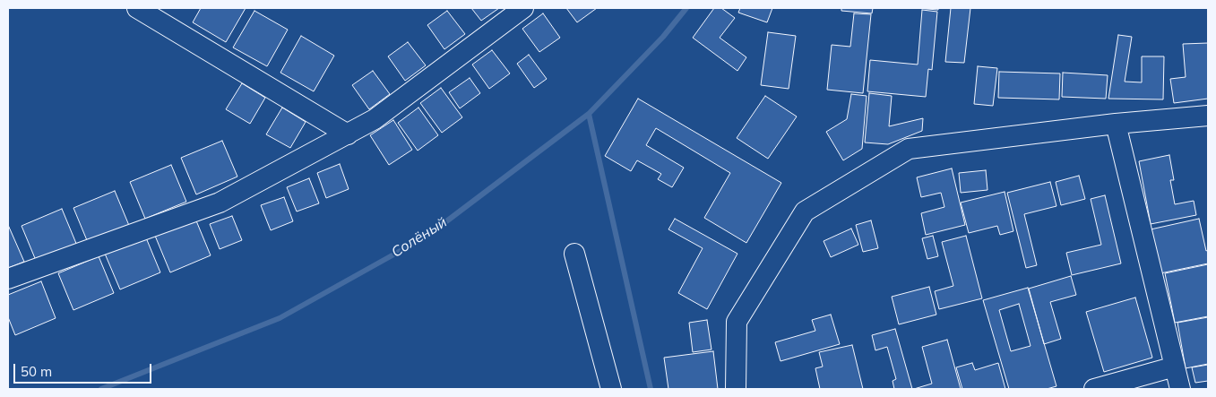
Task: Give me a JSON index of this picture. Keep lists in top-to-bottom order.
{
  "water": ["Солёный"],
  "scale_bar": "50 m"
}
